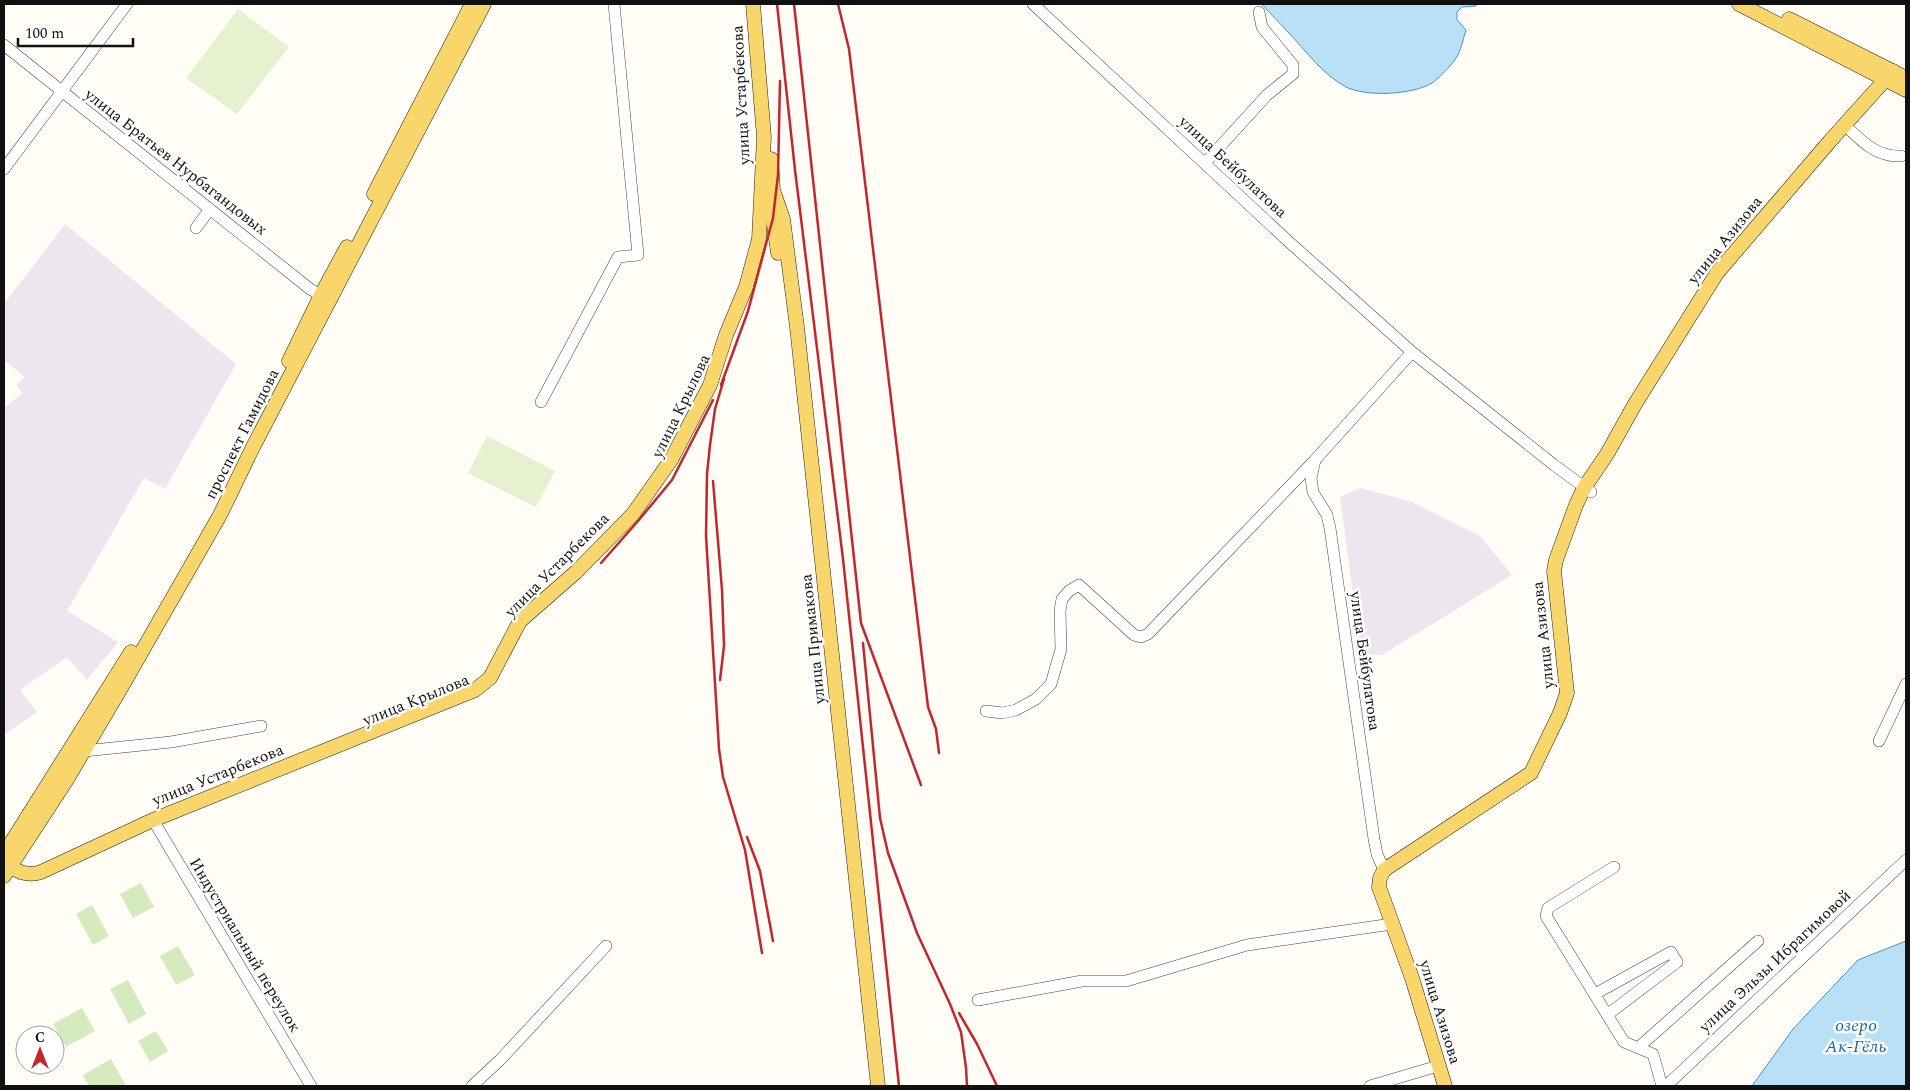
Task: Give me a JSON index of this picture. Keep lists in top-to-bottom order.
{
  "streets": {
    "main road": [
      "улица Устарбекова",
      "улица Азизова",
      "улица Крылова",
      "проспект Гамидова",
      "улица Примакова"
    ],
    "street": [
      "улица Братьев Нурбагандовых",
      "улица Бейбулатова",
      "Индустриальный переулок",
      "улица Эльзы Ибрагимовой"
    ]
  },
  "crossings": [
    ["улица Устарбекова", "улица Крылова"],
    ["улица Устарбекова", "улица Примакова"],
    ["улица Устарбекова", "Индустриальный переулок"],
    ["улица Братьев Нурбагандовых", "проспект Гамидова"],
    ["улица Бейбулатова", "улица Азизова"],
    ["улица Крылова", "проспект Гамидова"],
    ["улица Крылова", "улица Примакова"],
    ["улица Крылова", "Индустриальный переулок"]
  ],
  "water": ["озеро Ак-Гёль"],
  "scale_bar": "100 m",
  "north": "top"
}
